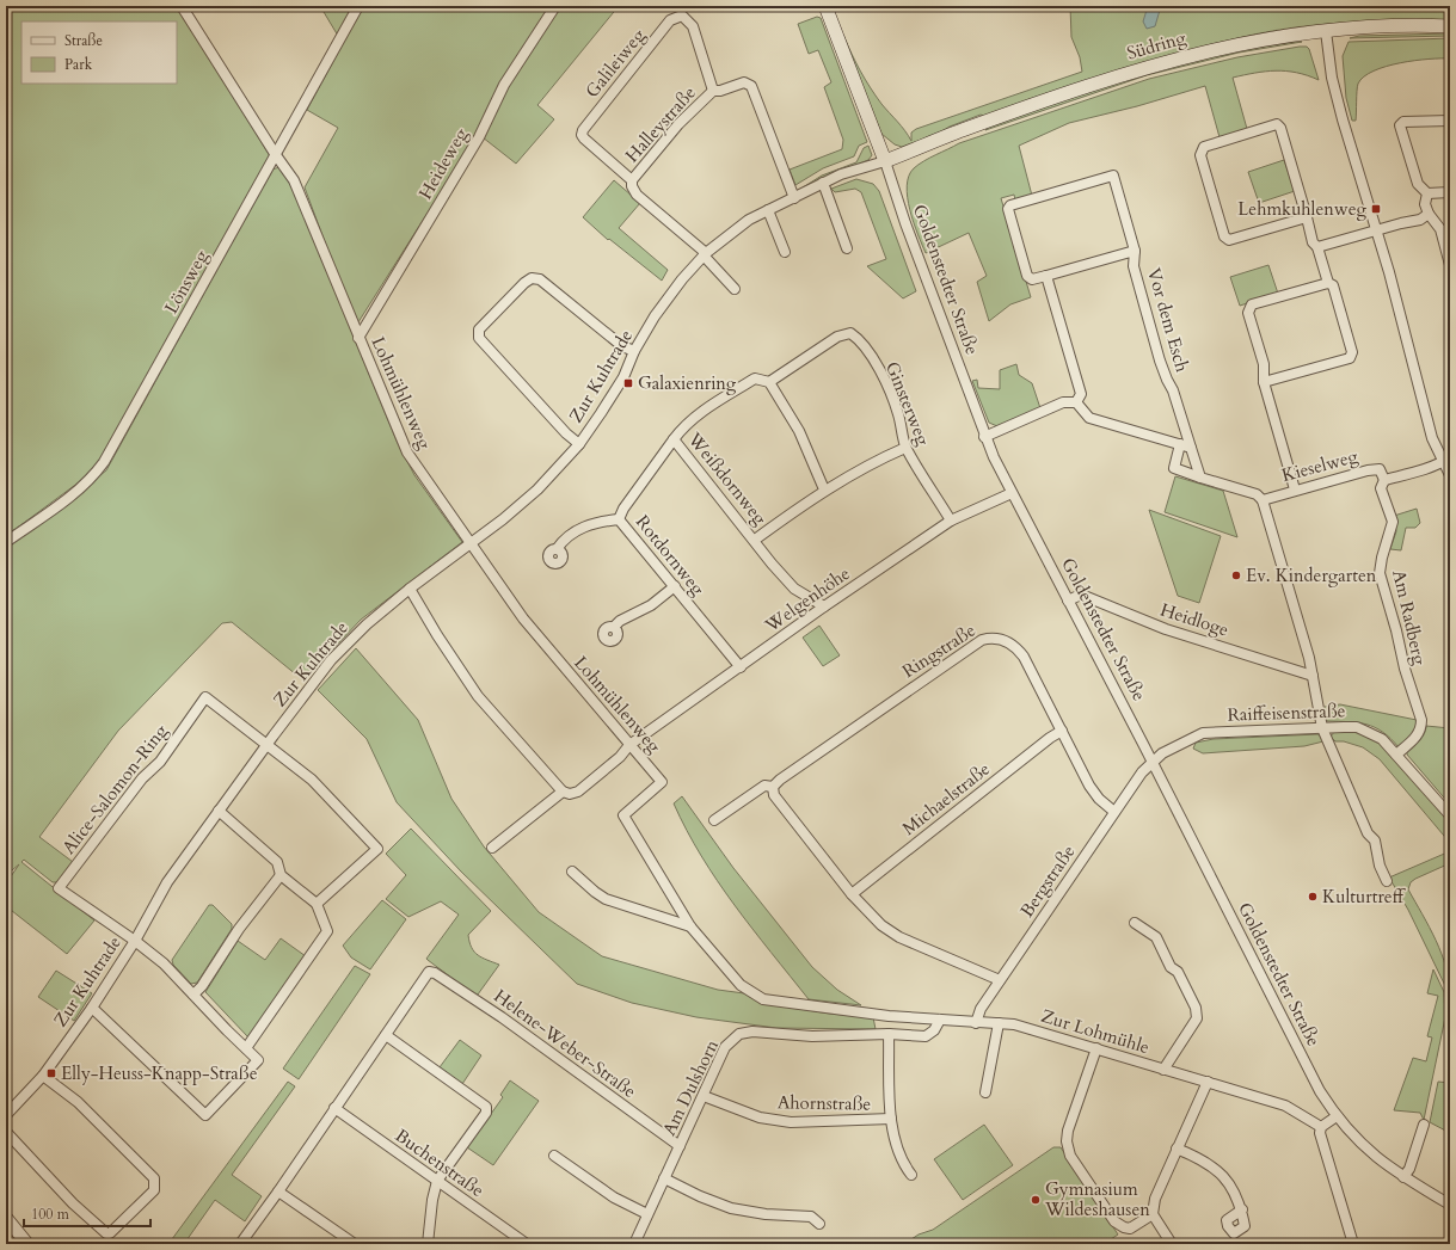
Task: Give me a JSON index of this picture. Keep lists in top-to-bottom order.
{
  "streets": {
    "main road": ["Südring", "Goldenstedter Straße"],
    "street": [
      "Galileiweg",
      "Halleystraße",
      "Heideweg",
      "Lönsweg",
      "Vor dem Esch",
      "Zur Kuhtrade",
      "Lohmühlenweg",
      "Ginsterweg",
      "Kieselweg",
      "Weißdornweg",
      "Rotdornweg",
      "Welgenhöhe",
      "Am Radberg",
      "Heidloge",
      "Ringstraße",
      "Raiffeisenstraße",
      "Alice-Salomon-Ring",
      "Michaelstraße",
      "Bergstraße",
      "Zur Lohmühle",
      "Helene-Weber-Straße",
      "Am Dulshorn",
      "Ahornstraße",
      "Buchenstraße"
    ]
  },
  "crossings": [
    ["Südring", "Goldenstedter Straße"],
    ["Südring", "Zur Kuhtrade"],
    ["Galileiweg", "Halleystraße"],
    ["Heideweg", "Lohmühlenweg"],
    ["Goldenstedter Straße", "Zur Kuhtrade"],
    ["Goldenstedter Straße", "Welgenhöhe"],
    ["Goldenstedter Straße", "Heidloge"],
    ["Goldenstedter Straße", "Raiffeisenstraße"],
    ["Goldenstedter Straße", "Bergstraße"],
    ["Lönsweg", "Lohmühlenweg"],
    ["Zur Kuhtrade", "Lohmühlenweg"],
    ["Zur Kuhtrade", "Alice-Salomon-Ring"],
    ["Lohmühlenweg", "Welgenhöhe"],
    ["Lohmühlenweg", "Zur Lohmühle"],
    ["Ginsterweg", "Welgenhöhe"],
    ["Kieselweg", "Am Radberg"],
    ["Weißdornweg", "Rotdornweg"],
    ["Weißdornweg", "Welgenhöhe"],
    ["Rotdornweg", "Welgenhöhe"],
    ["Am Radberg", "Raiffeisenstraße"],
    ["Ringstraße", "Michaelstraße"],
    ["Ringstraße", "Bergstraße"],
    ["Raiffeisenstraße", "Bergstraße"],
    ["Bergstraße", "Zur Lohmühle"],
    ["Zur Lohmühle", "Am Dulshorn"],
    ["Helene-Weber-Straße", "Am Dulshorn"],
    ["Am Dulshorn", "Ahornstraße"]
  ],
  "places": {
    "transit": ["Lehmkuhlenweg", "Galaxienring", "Elly-Heuss-Knapp-Straße"],
    "other": ["Ev. Kindergarten", "Kulturtreff", "Gymnasium Wildeshausen"]
  },
  "legend": ["Straße", "Park"],
  "scale_bar": "100 m"
}
